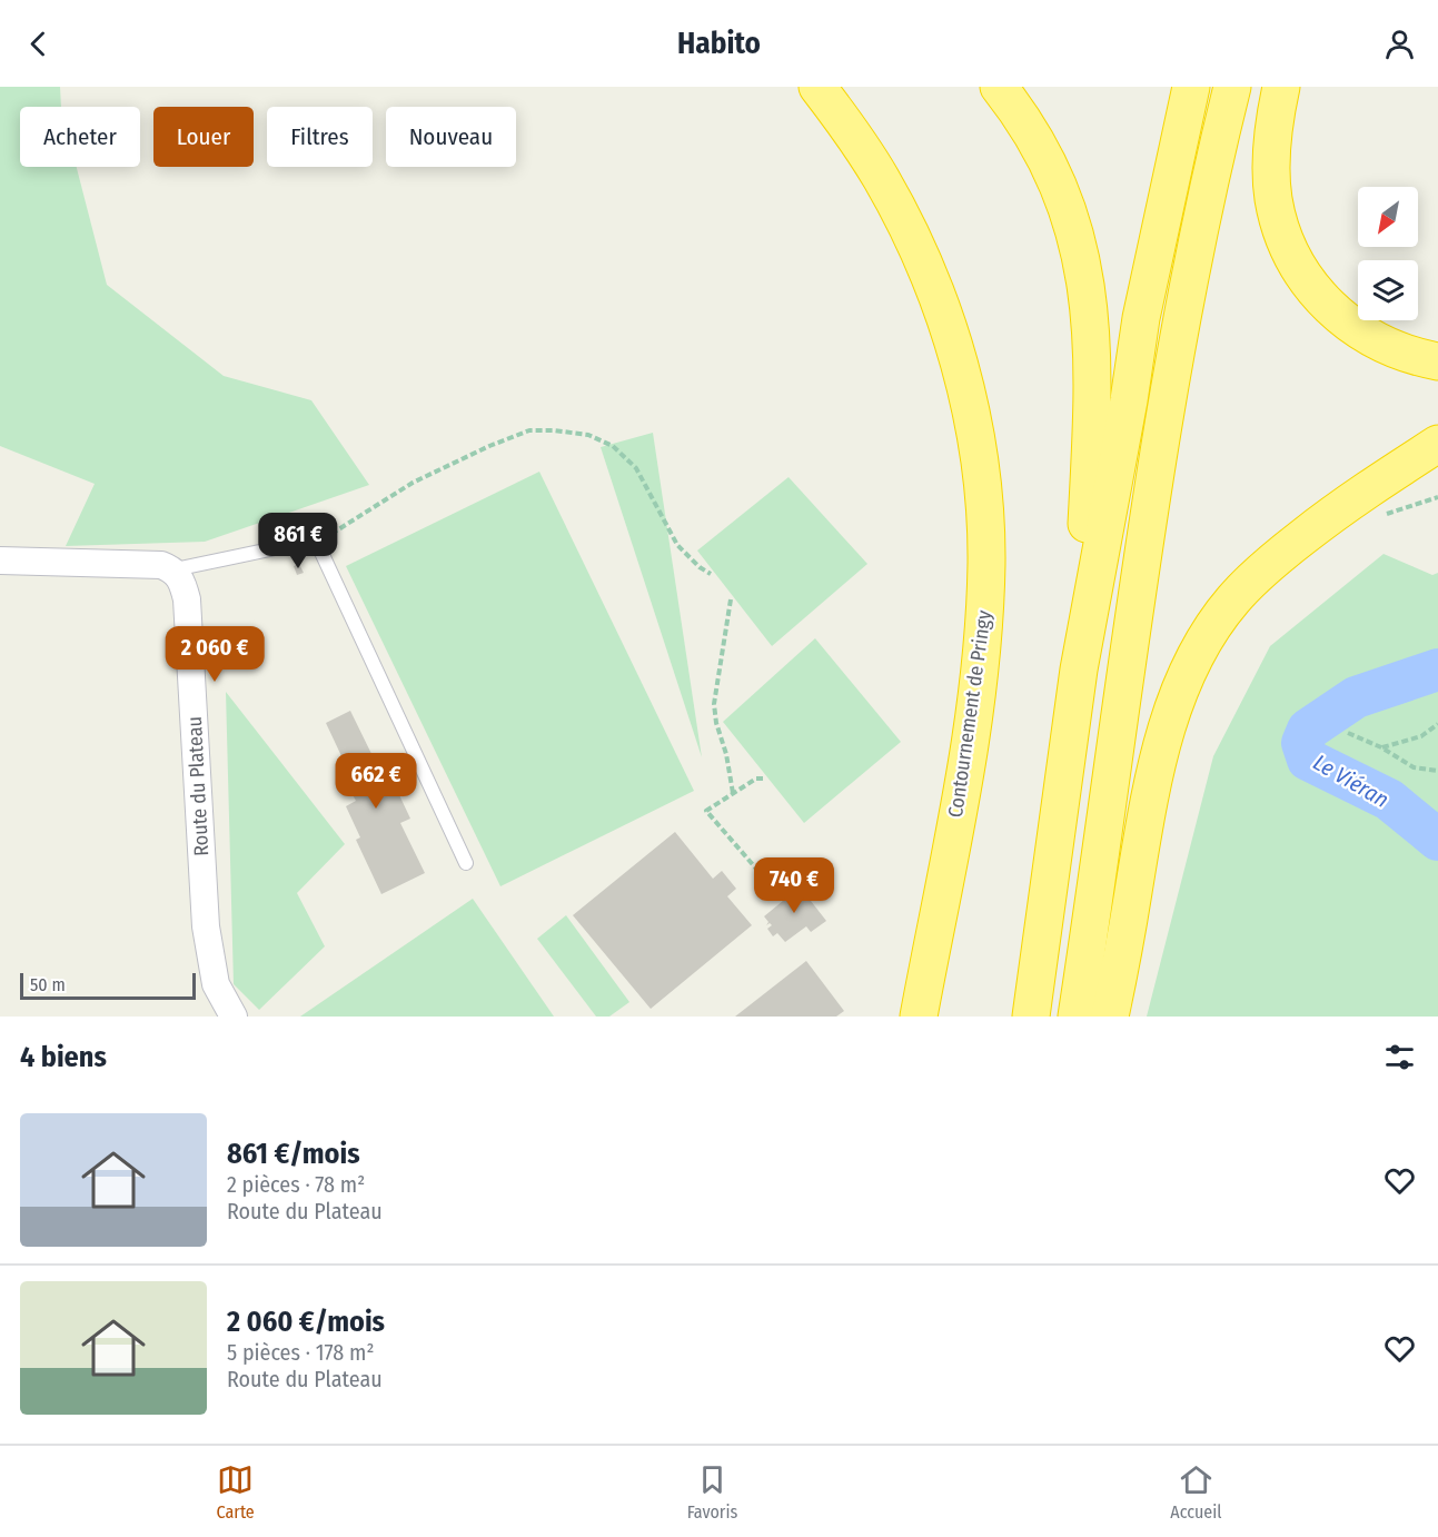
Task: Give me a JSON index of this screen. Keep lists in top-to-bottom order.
{
  "streets": {
    "highway": ["Contournement de Pringy"],
    "street": ["Route du Plateau"]
  },
  "water": ["Le Viéran"],
  "scale_bar": "50 m",
  "north": "bottom left",
  "page": {
    "header": "Habito",
    "chip": [
      "Acheter",
      "Louer",
      "Filtres",
      "Nouveau"
    ],
    "price": [
      "861 €",
      "2 060 €",
      "662 €",
      "740 €"
    ],
    "scale": "50 m",
    "heading": "4 biens",
    "list": [
      {
        "name": "861 €/mois",
        "note": "2 pièces · 78 m² · Route du Plateau"
      },
      {
        "name": "2 060 €/mois",
        "note": "5 pièces · 178 m² · Route du Plateau"
      }
    ],
    "tabs": ["Carte", "Favoris", "Accueil"]
  }
}
